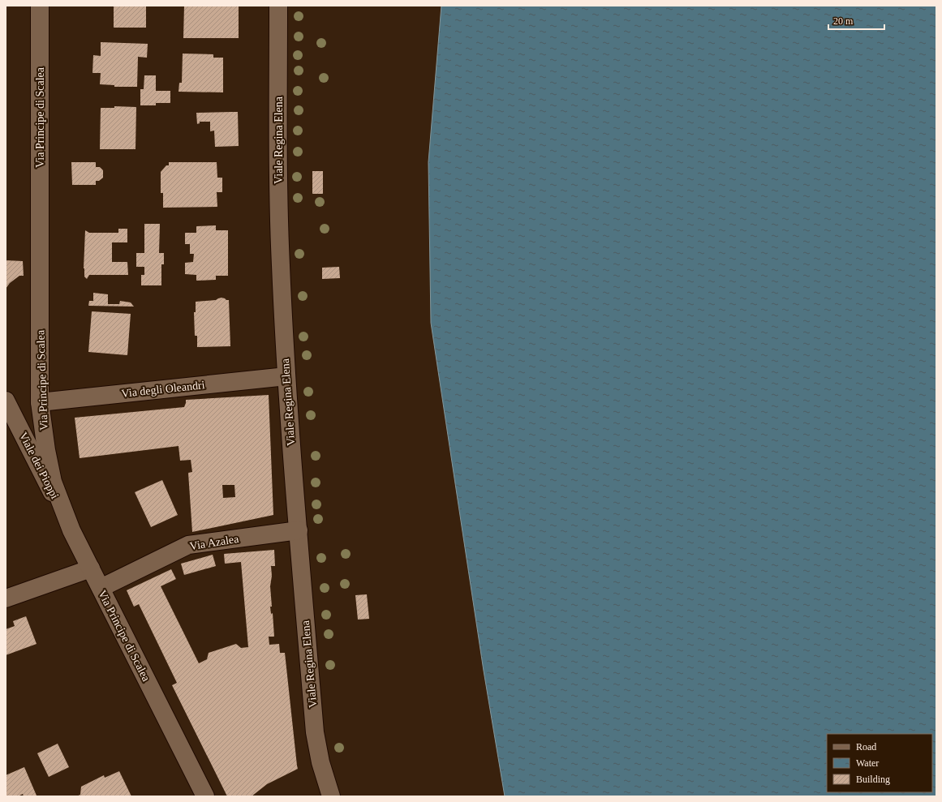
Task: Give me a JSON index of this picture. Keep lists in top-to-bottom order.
{
  "streets": {
    "street": [
      "Via Principe di Scalea",
      "Viale Regina Elena",
      "Via degli Oleandri",
      "Viale dei Pioppi",
      "Via Azalea"
    ]
  },
  "crossings": [
    ["Via Principe di Scalea", "Via degli Oleandri"],
    ["Via Principe di Scalea", "Viale dei Pioppi"],
    ["Via Principe di Scalea", "Via Azalea"],
    ["Viale Regina Elena", "Via degli Oleandri"],
    ["Viale Regina Elena", "Via Azalea"]
  ],
  "legend": ["Road", "Water", "Building"],
  "scale_bar": "20 m"
}
